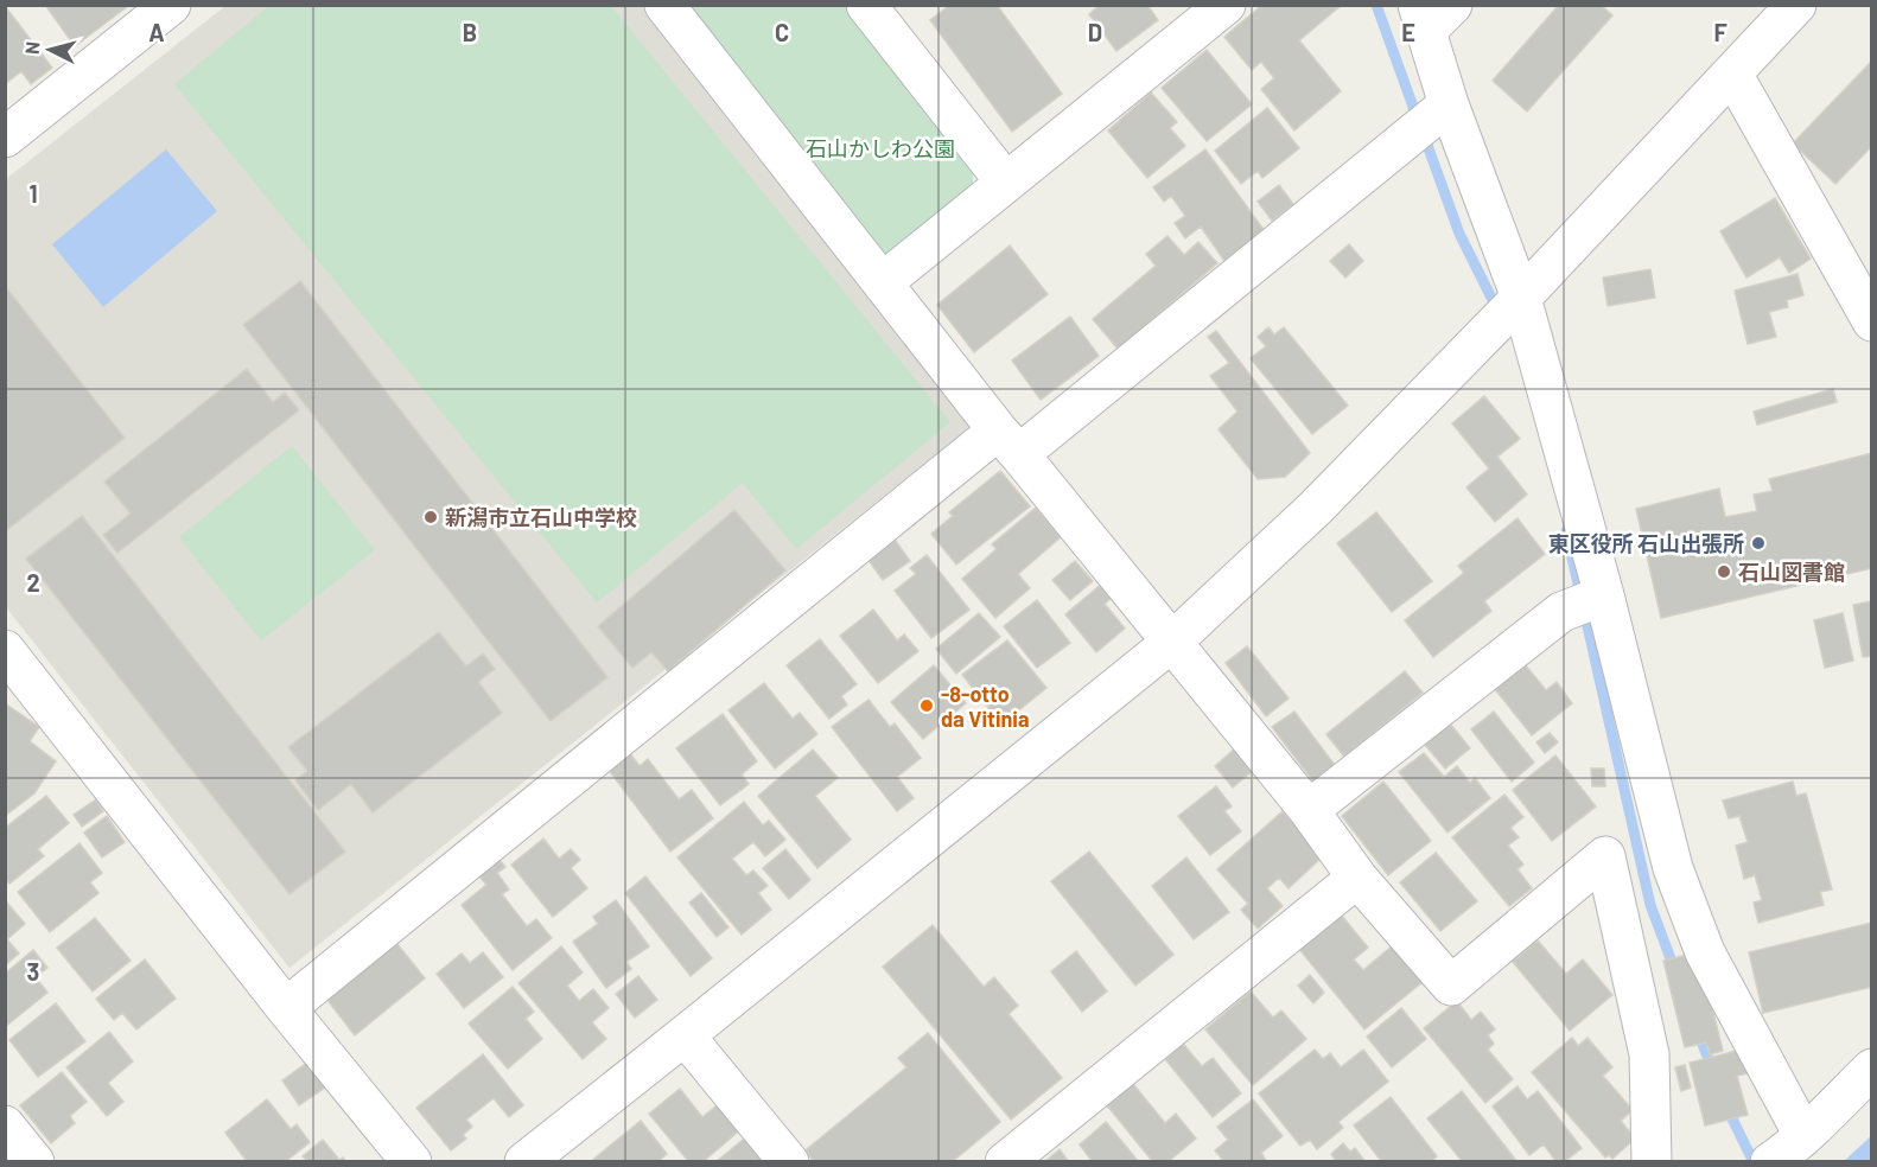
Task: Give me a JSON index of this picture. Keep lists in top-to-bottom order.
{
  "parks": ["石山かしわ公園"],
  "places": [
    "新潟市立石山中学校",
    "東区役所 石山出張所",
    "石山図書館",
    "-8-otto da Vitinia"
  ],
  "north": "left",
  "grid": {
    "columns": [
      "A",
      "B",
      "C",
      "D",
      "E",
      "F"
    ],
    "rows": ["1", "2", "3"]
  }
}
